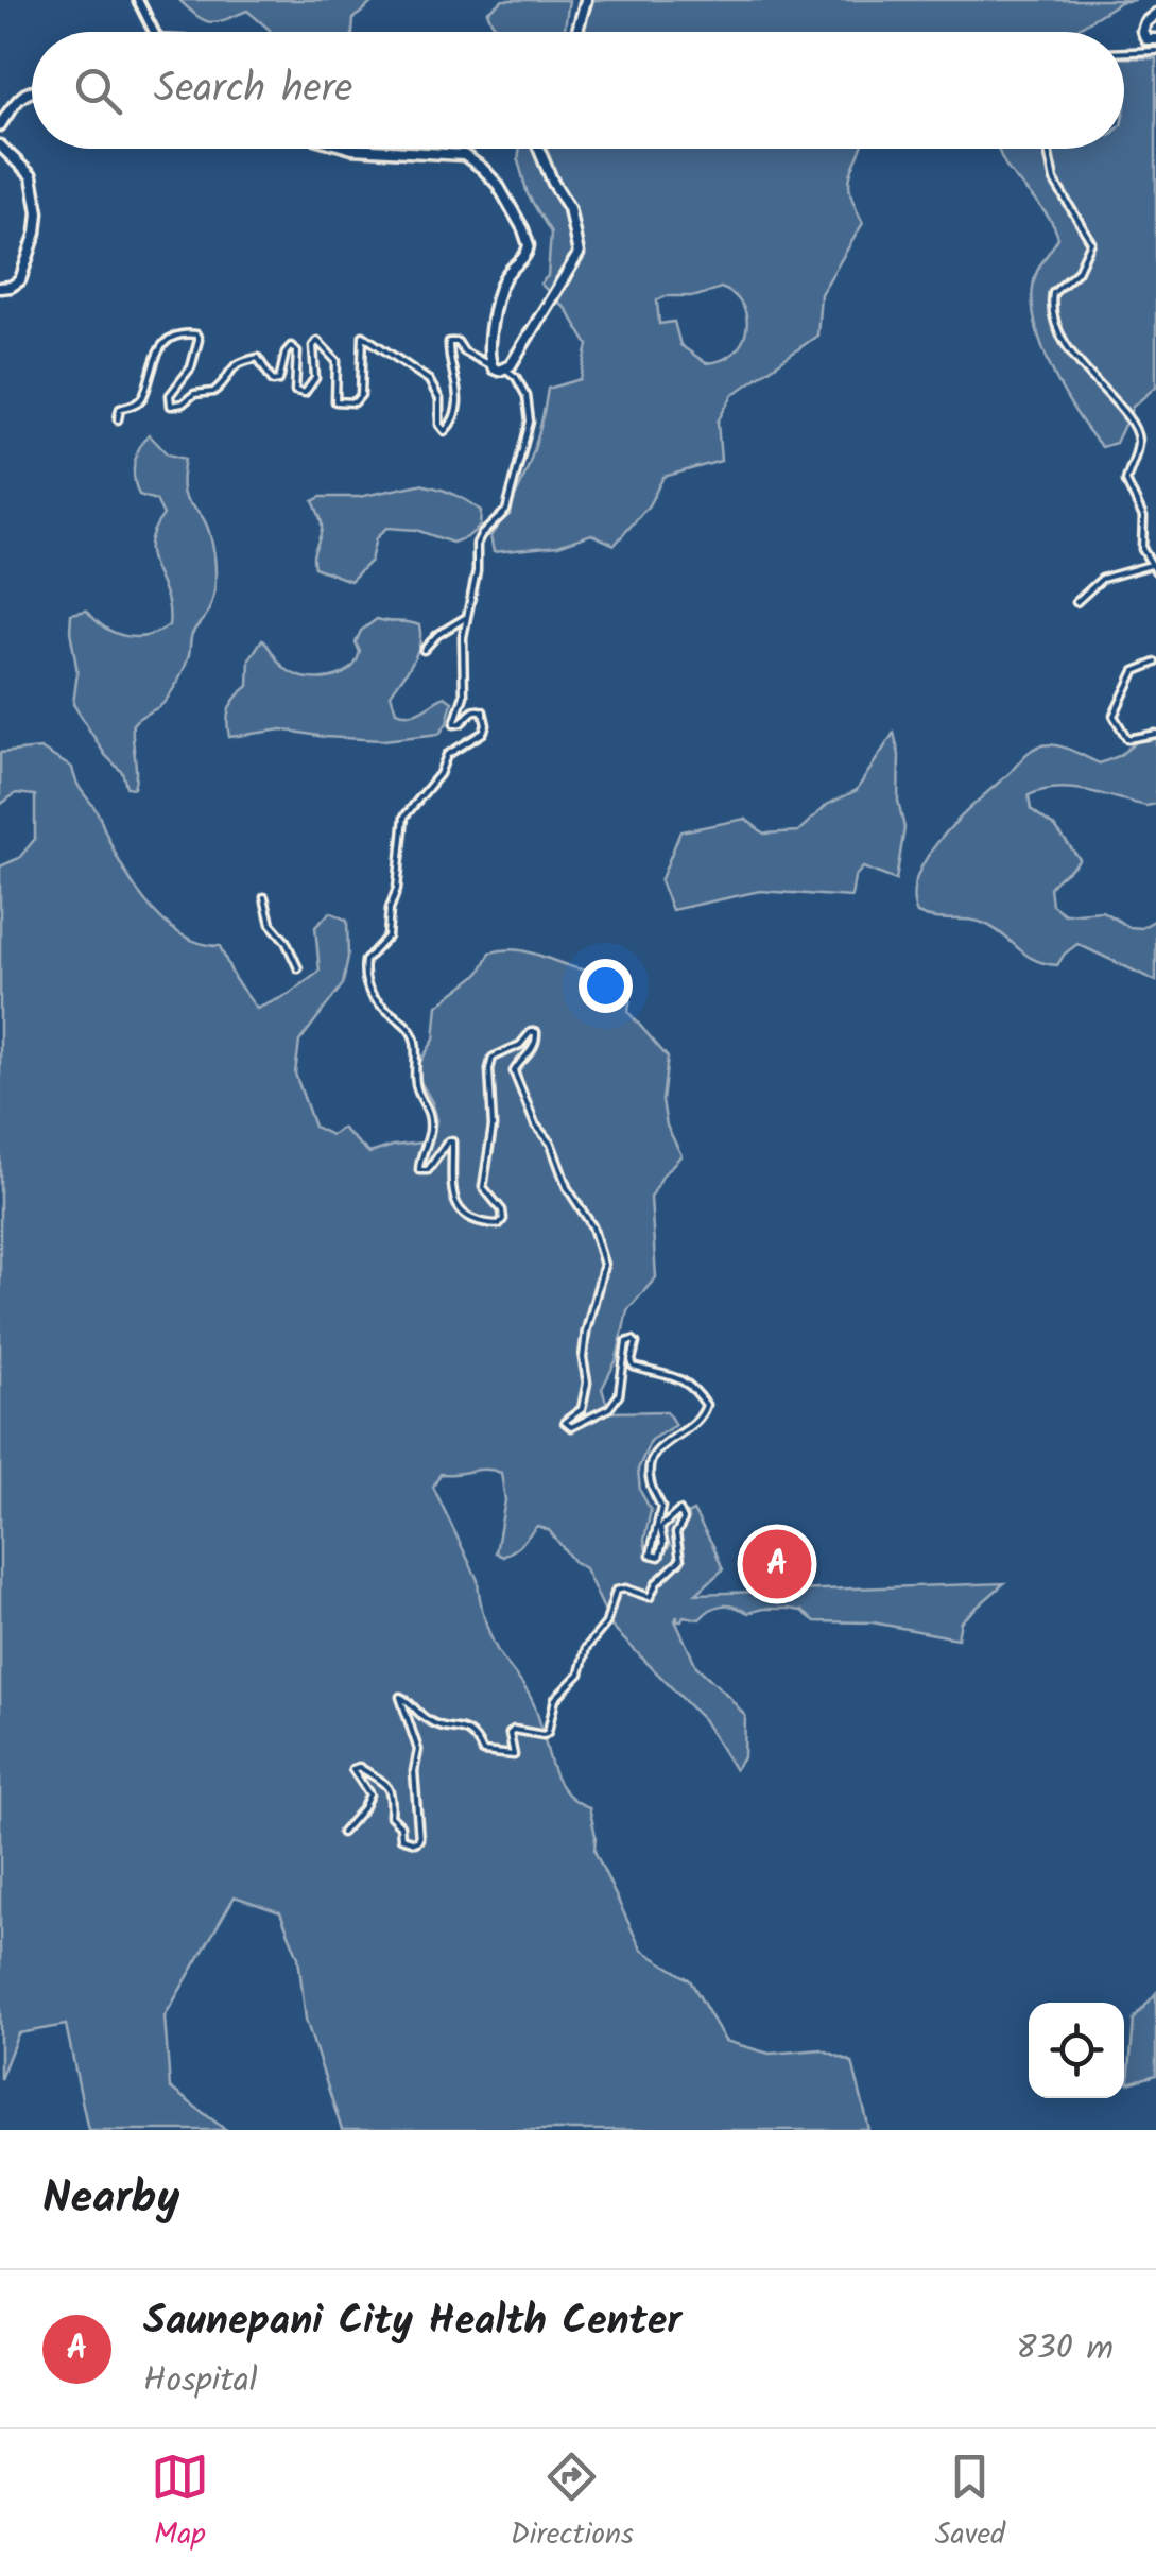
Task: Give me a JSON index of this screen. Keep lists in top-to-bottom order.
{
  "page": {
    "search": "Search here",
    "pins": "A",
    "heading": "Nearby",
    "list": [
      {
        "mark": "A",
        "name": "Saunepani City Health Center",
        "note": "Hospital",
        "value": "830 m"
      }
    ],
    "nav": ["Map", "Directions", "Saved"]
  }
}
